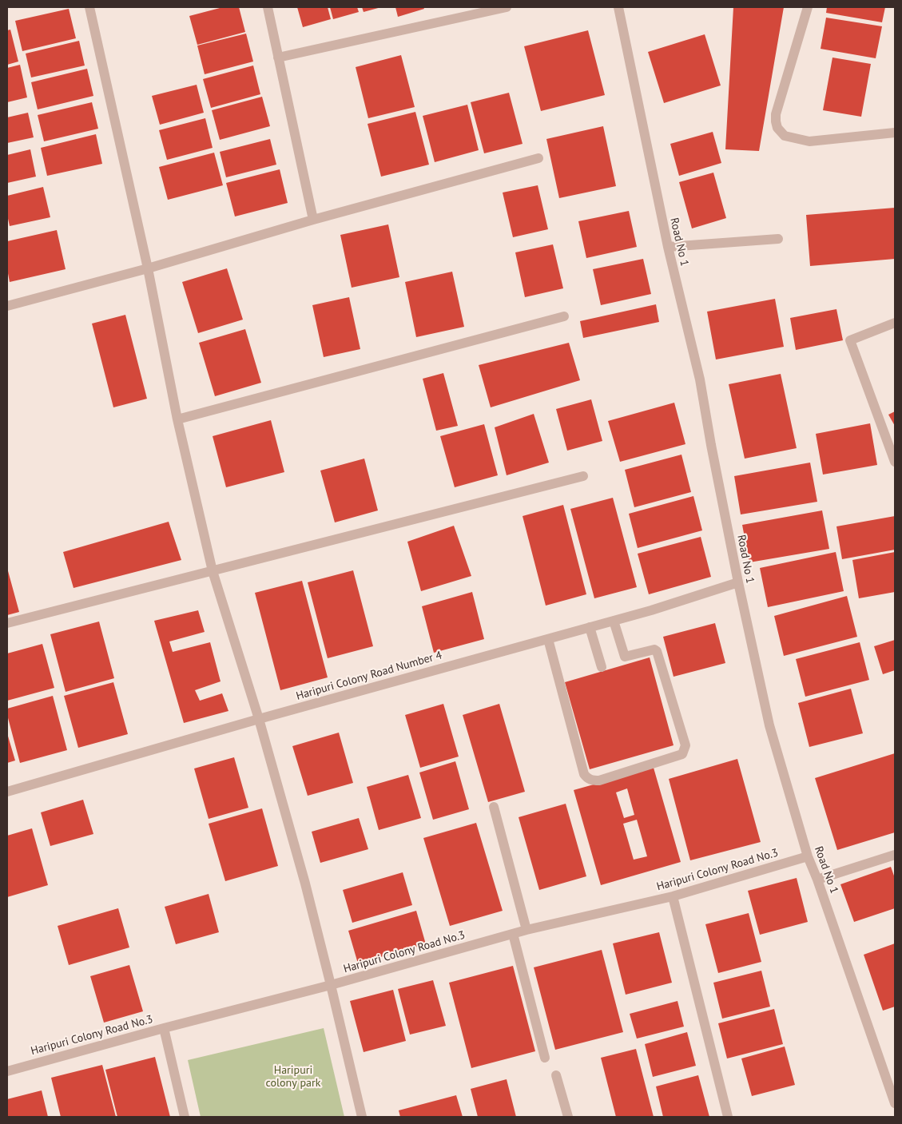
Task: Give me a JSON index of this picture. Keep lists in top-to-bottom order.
{
  "streets": {
    "street": ["Road No 1", "Haripuri Colony Road Number 4", "Haripuri Colony Road No.3"]
  },
  "crossings": [
    ["Road No 1", "Haripuri Colony Road Number 4"],
    ["Road No 1", "Haripuri Colony Road No.3"]
  ],
  "parks": ["Haripuri colony park"]
}
